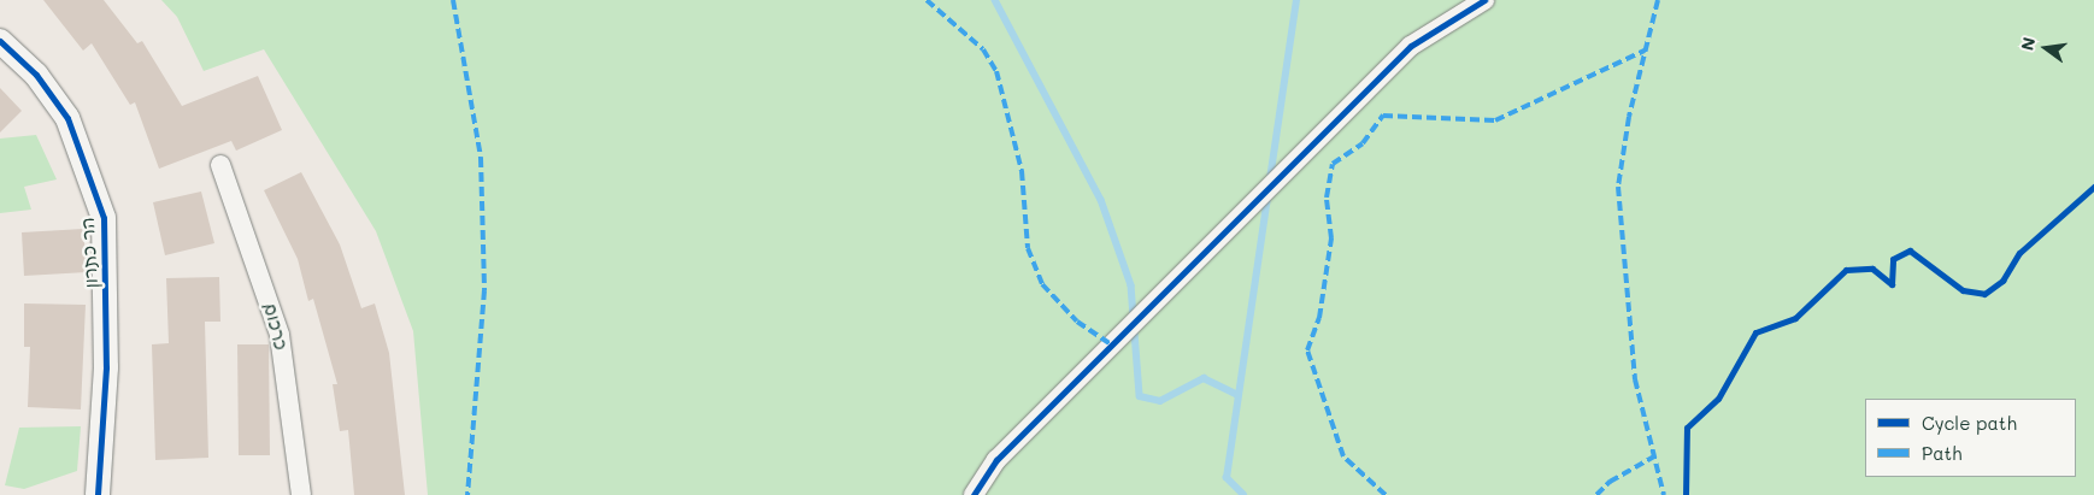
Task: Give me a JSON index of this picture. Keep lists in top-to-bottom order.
{
  "streets": {
    "street": ["הר כתרון", "כרכום"]
  },
  "legend": ["Cycle path", "Path"],
  "north": "left"
}
